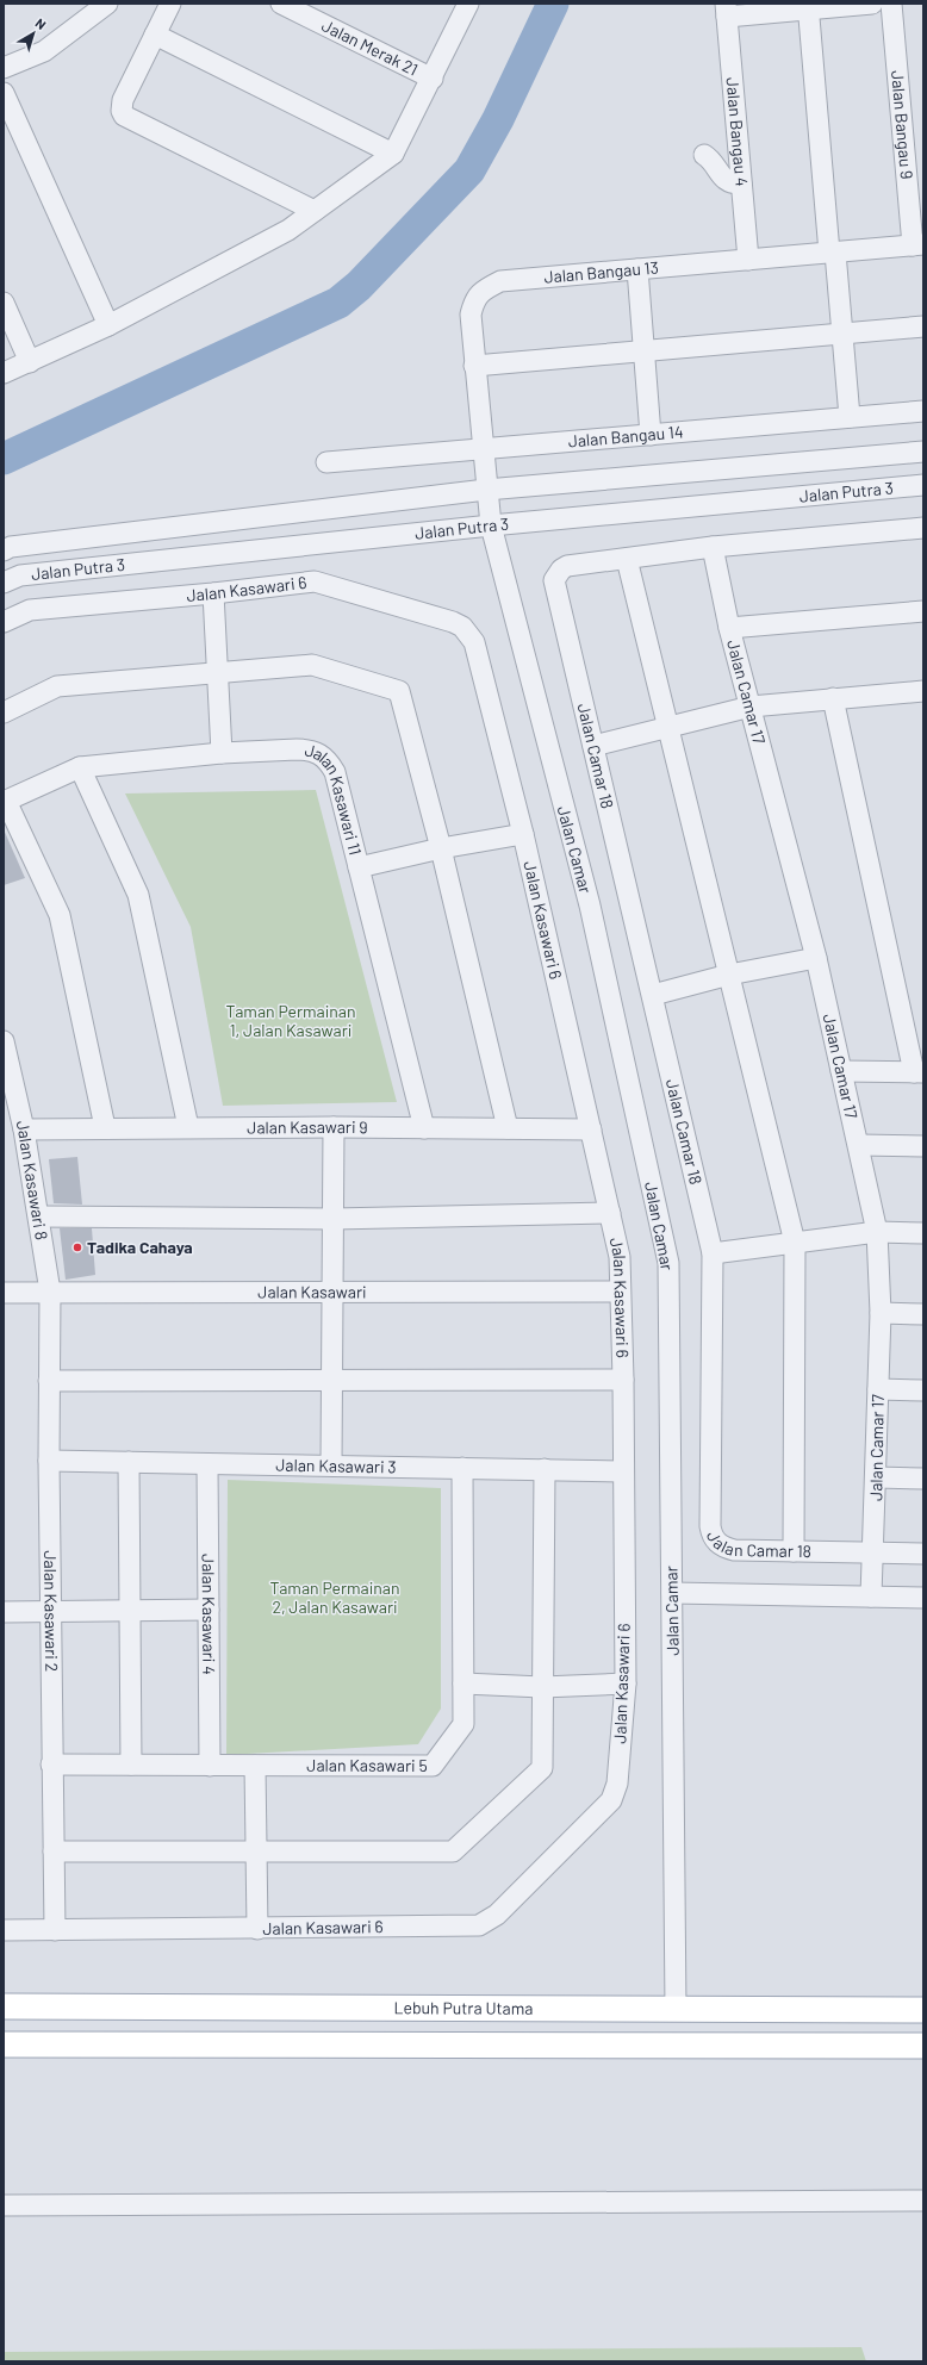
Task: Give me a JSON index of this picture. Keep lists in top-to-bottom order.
{
  "streets": {
    "main road": ["Lebuh Putra Utama"],
    "street": [
      "Jalan Merak 21",
      "Jalan Bangau 9",
      "Jalan Bangau 4",
      "Jalan Bangau 13",
      "Jalan Bangau 14",
      "Jalan Putra 3",
      "Jalan Kasawari 6",
      "Jalan Camar 17",
      "Jalan Camar 18",
      "Jalan Kasawari 11",
      "Jalan Camar",
      "Jalan Kasawari 9",
      "Jalan Kasawari 8",
      "Jalan Kasawari",
      "Jalan Kasawari 3",
      "Jalan Kasawari 2",
      "Jalan Kasawari 4",
      "Jalan Kasawari 5"
    ]
  },
  "crossings": [
    ["Jalan Bangau 9", "Jalan Bangau 13"],
    ["Jalan Bangau 4", "Jalan Bangau 13"],
    ["Jalan Bangau 13", "Jalan Bangau 14"],
    ["Jalan Bangau 13", "Jalan Putra 3"],
    ["Jalan Bangau 13", "Jalan Camar"],
    ["Jalan Putra 3", "Jalan Camar"],
    ["Jalan Kasawari 6", "Jalan Kasawari 9"],
    ["Jalan Kasawari 6", "Jalan Kasawari"],
    ["Jalan Kasawari 6", "Jalan Kasawari 3"],
    ["Jalan Kasawari 6", "Jalan Kasawari 2"],
    ["Jalan Camar 17", "Jalan Camar 18"],
    ["Jalan Kasawari 11", "Jalan Kasawari 9"],
    ["Jalan Camar", "Lebuh Putra Utama"],
    ["Jalan Kasawari 9", "Jalan Kasawari 8"],
    ["Jalan Kasawari 8", "Jalan Kasawari"],
    ["Jalan Kasawari 8", "Jalan Kasawari 2"],
    ["Jalan Kasawari", "Jalan Kasawari 2"],
    ["Jalan Kasawari 3", "Jalan Kasawari 2"],
    ["Jalan Kasawari 3", "Jalan Kasawari 4"],
    ["Jalan Kasawari 3", "Jalan Kasawari 5"],
    ["Jalan Kasawari 2", "Jalan Kasawari 5"],
    ["Jalan Kasawari 4", "Jalan Kasawari 5"]
  ],
  "parks": ["Taman Permainan 1, Jalan Kasawari", "Taman Permainan 2, Jalan Kasawari"],
  "places": ["Tadika Cahaya"],
  "north": "top right"
}
